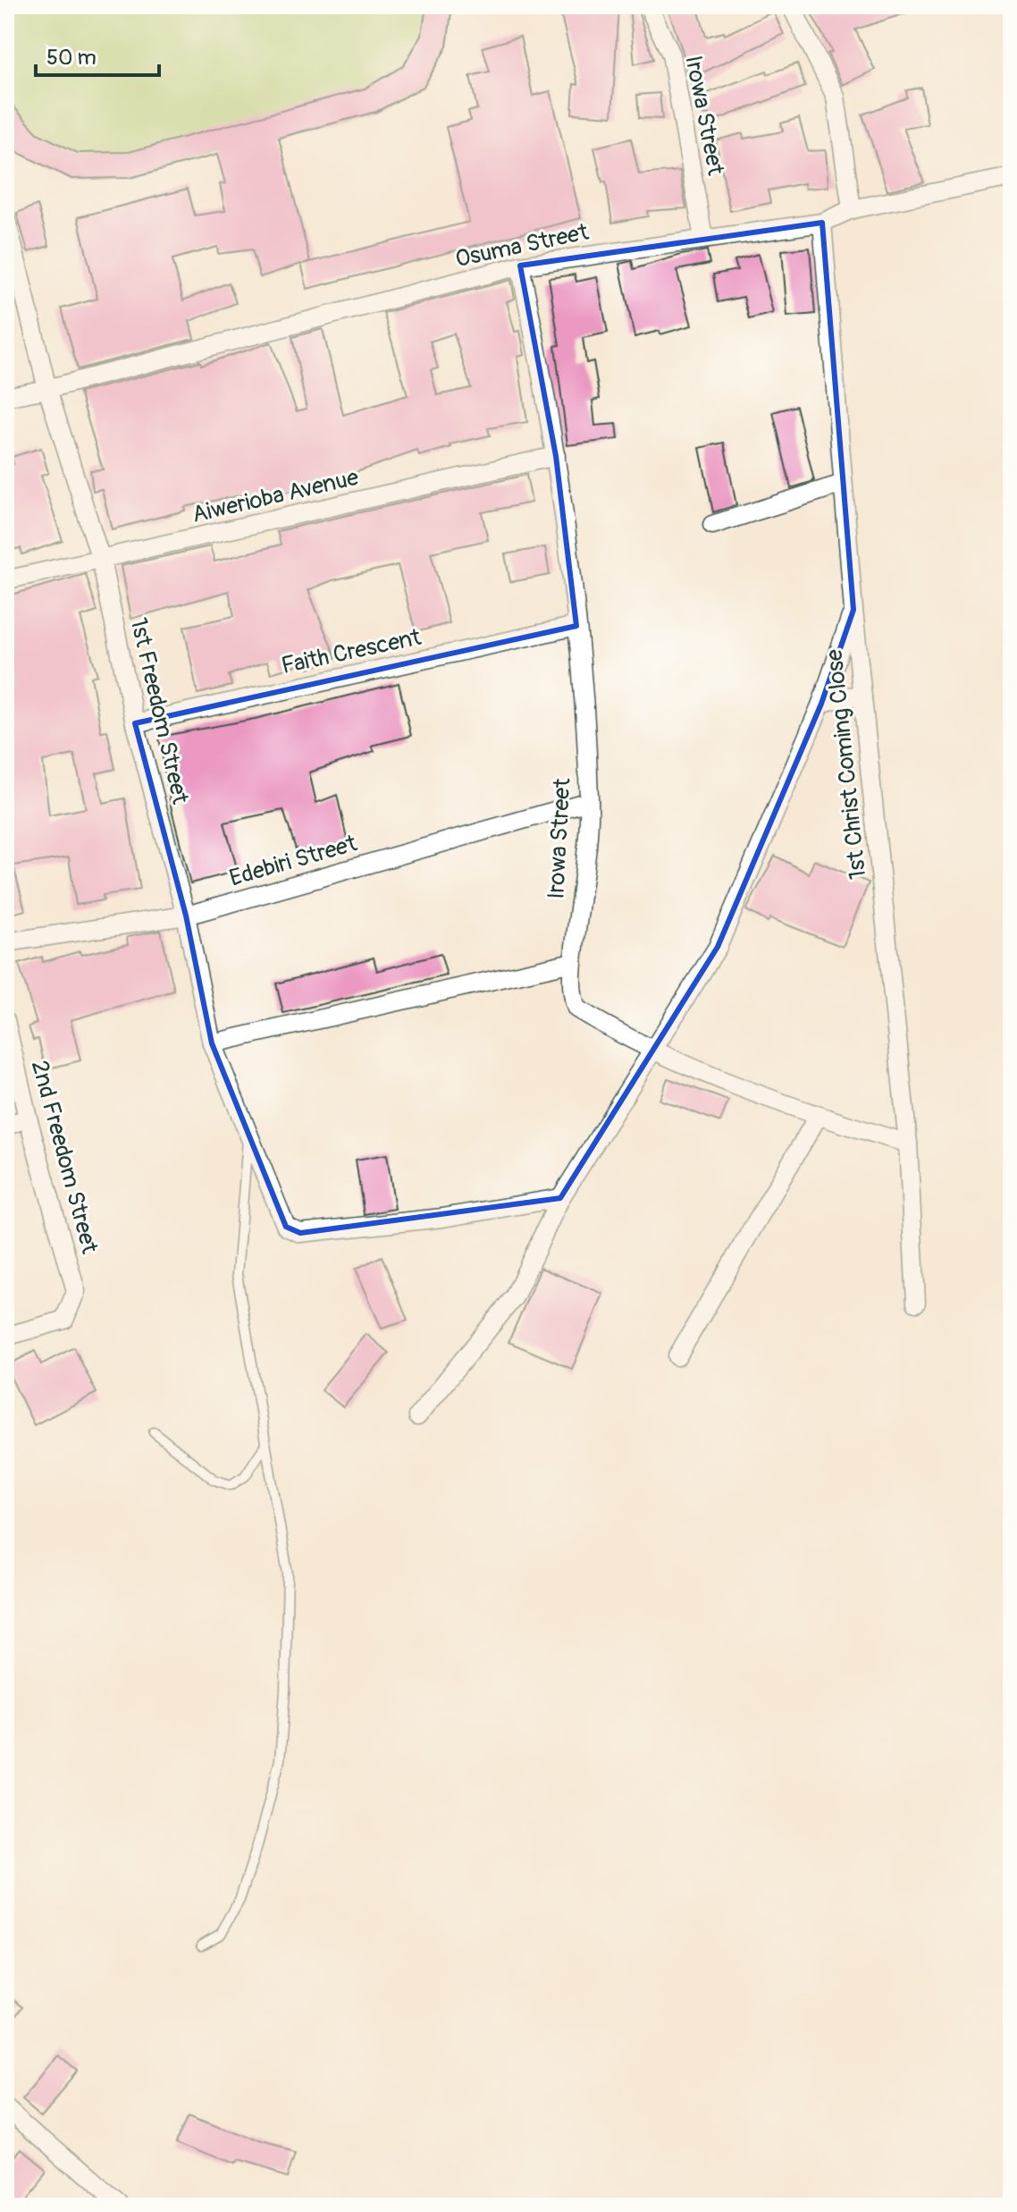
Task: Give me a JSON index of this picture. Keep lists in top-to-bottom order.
{
  "streets": {
    "street": [
      "Irowa Street",
      "Osuma Street",
      "Aiwerioba Avenue",
      "Faith Crescent",
      "1st Freedom Street",
      "1st Christ Coming Close",
      "Edebiri Street",
      "2nd Freedom Street"
    ]
  },
  "crossings": [
    ["Irowa Street", "Osuma Street"],
    ["Irowa Street", "Aiwerioba Avenue"],
    ["Irowa Street", "Faith Crescent"],
    ["Irowa Street", "Edebiri Street"],
    ["Osuma Street", "1st Freedom Street"],
    ["Osuma Street", "1st Christ Coming Close"],
    ["Aiwerioba Avenue", "1st Freedom Street"],
    ["Faith Crescent", "1st Freedom Street"],
    ["1st Freedom Street", "Edebiri Street"]
  ],
  "scale_bar": "50 m"
}
